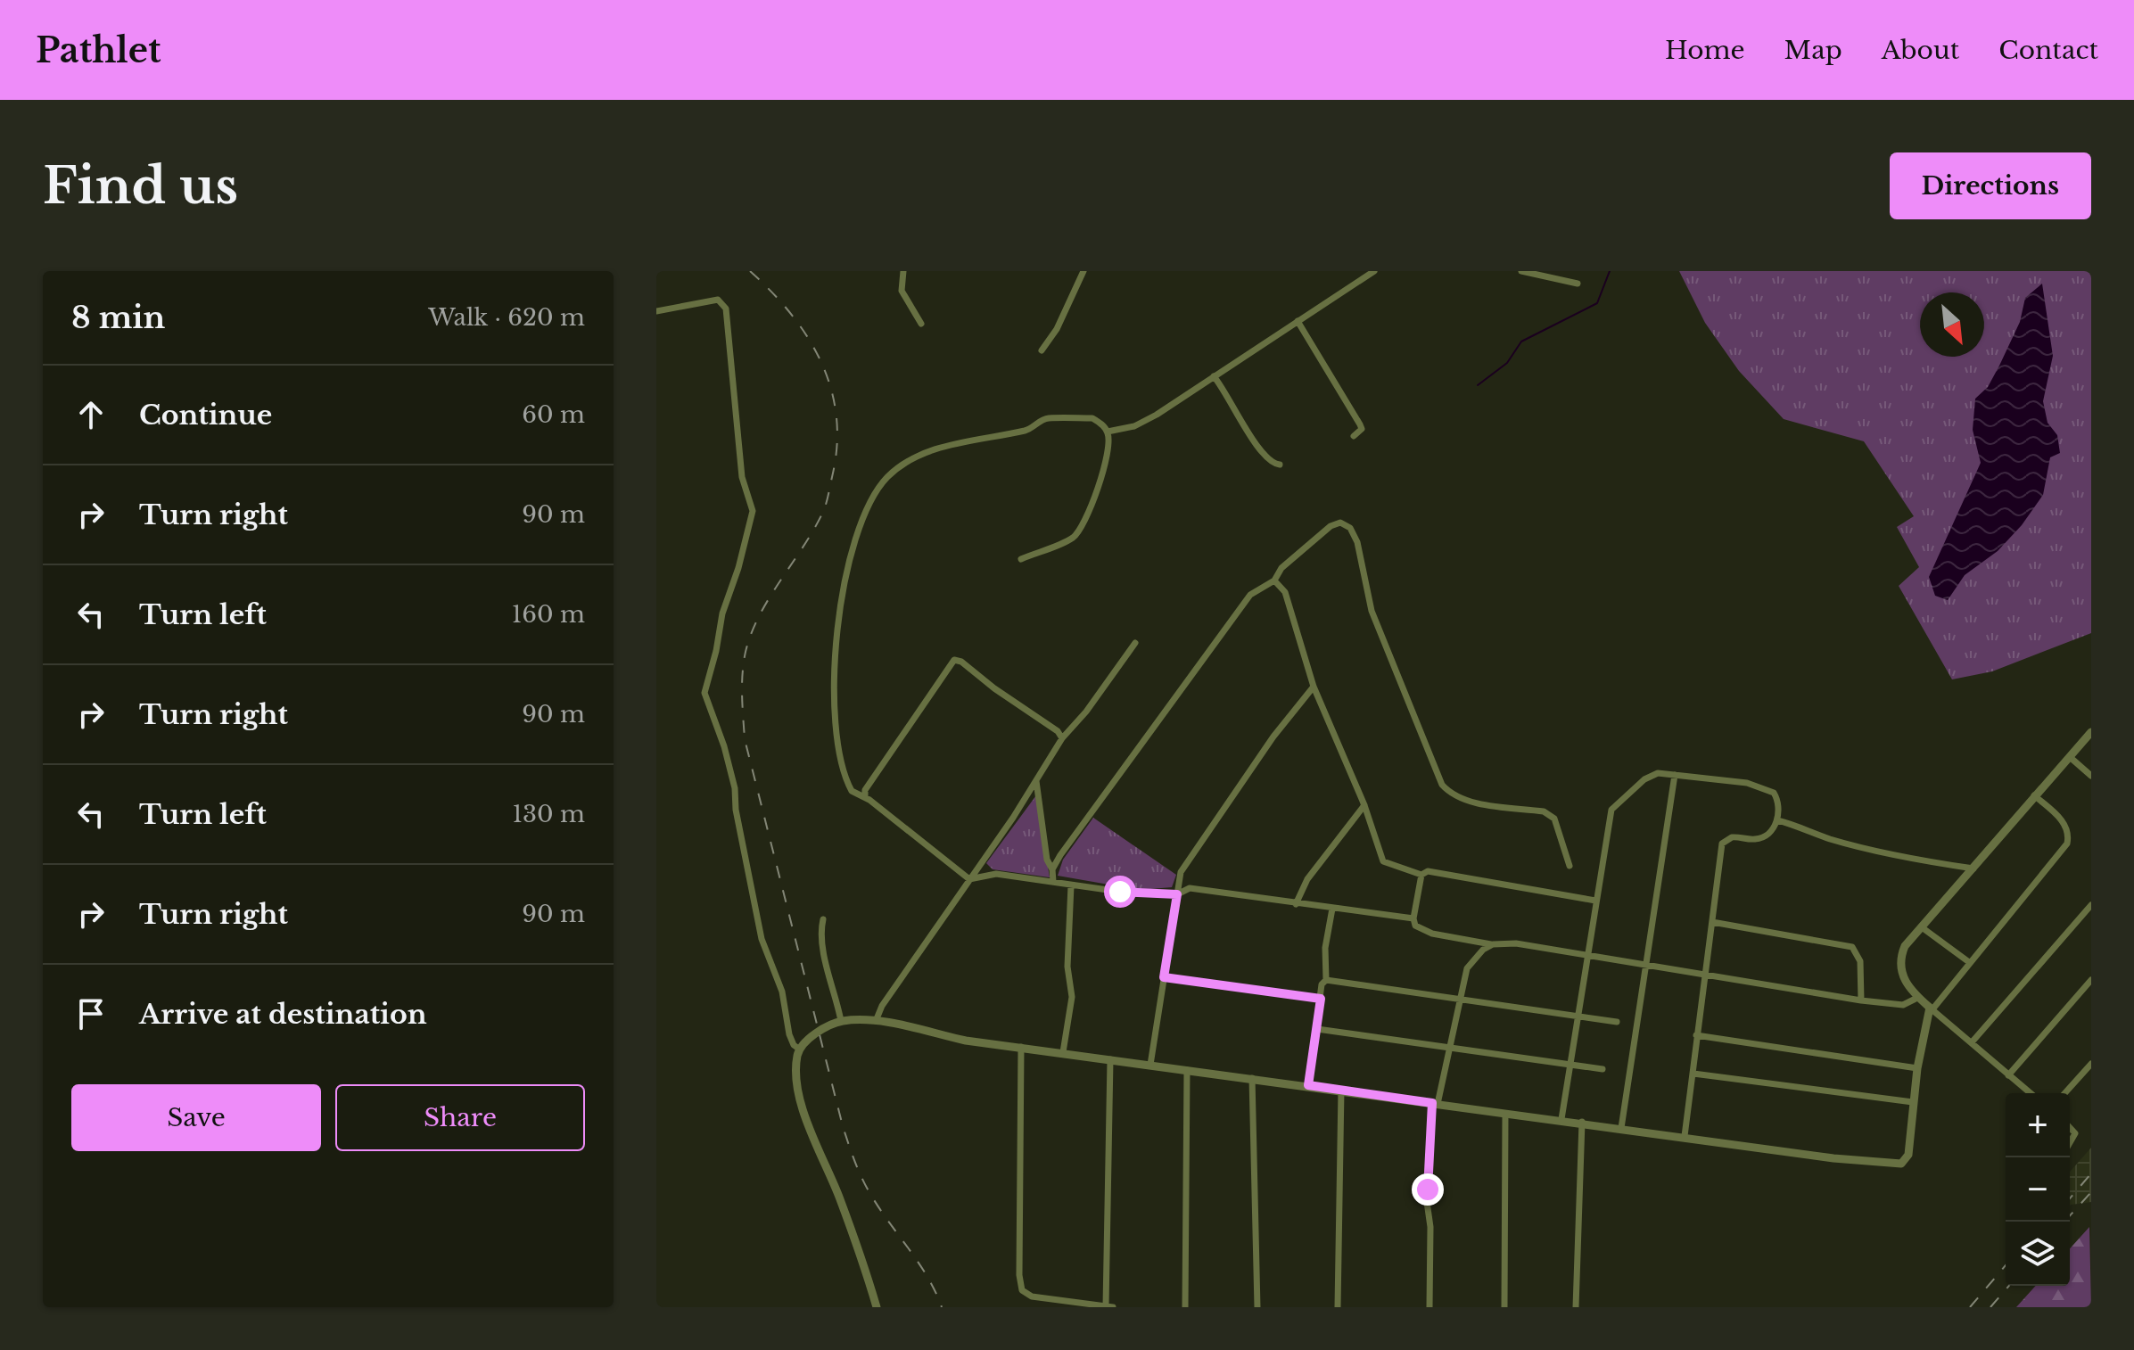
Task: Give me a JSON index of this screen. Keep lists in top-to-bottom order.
{
  "north": "bottom right",
  "page": {
    "header": "Pathlet",
    "nav": [
      "Home",
      "Map",
      "About",
      "Contact"
    ],
    "buttons": [
      "Directions",
      ["Save", "Share"]
    ],
    "title": "Find us",
    "heading": ["8 min", "Walk · 620 m"],
    "list": [
      ["Continue", "60 m"],
      ["Turn right", "90 m"],
      ["Turn left", "160 m"],
      ["Turn right", "90 m"],
      ["Turn left", "130 m"],
      ["Turn right", "90 m"],
      "Arrive at destination"
    ],
    "map_buttons": ["+", "−"]
  }
}
